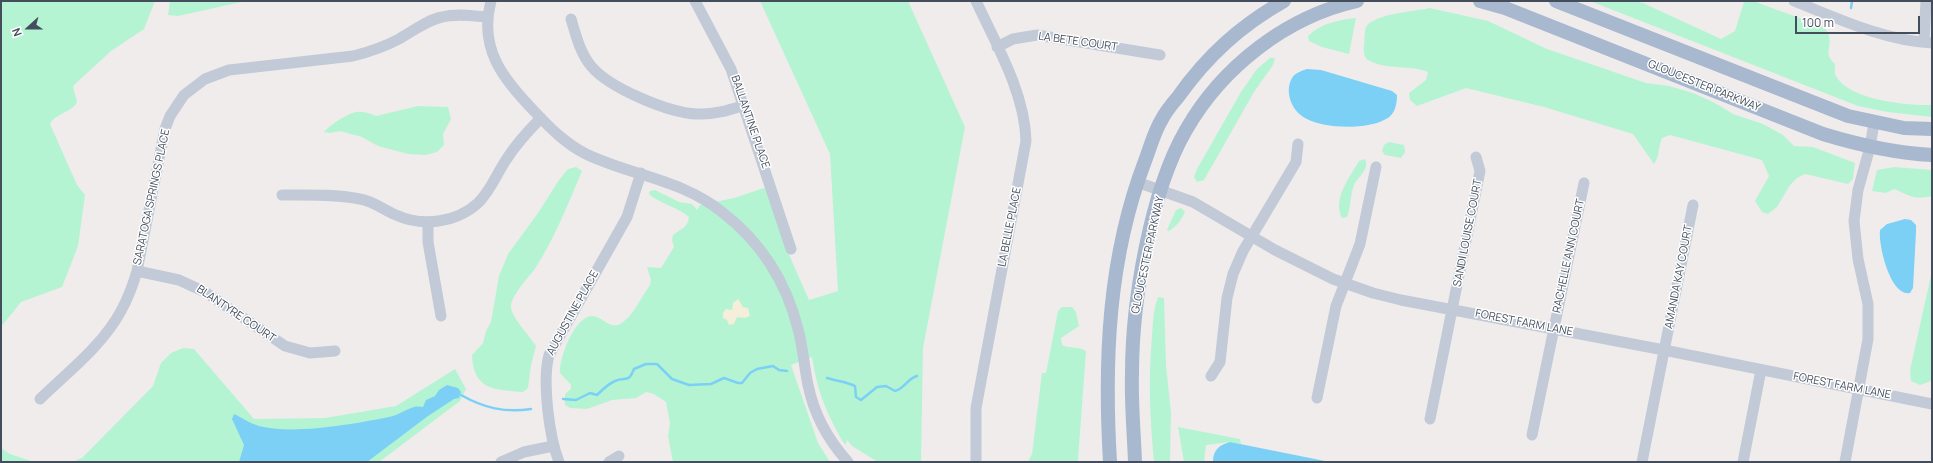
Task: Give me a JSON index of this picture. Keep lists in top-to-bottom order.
{
  "streets": {
    "main road": ["GLOUCESTER PARKWAY"],
    "street": [
      "LA BETE COURT",
      "BALLANTINE PLACE",
      "SARATOGA SPRINGS PLACE",
      "LA BELLE PLACE",
      "SANDI LOUISE COURT",
      "RACHELLE ANN COURT",
      "AMANDA KAY COURT",
      "AUGUSTINE PLACE",
      "BLANTYRE COURT",
      "FOREST FARM LANE"
    ]
  },
  "crossings": [
    ["LA BETE COURT", "LA BELLE PLACE"],
    ["GLOUCESTER PARKWAY", "FOREST FARM LANE"],
    ["SARATOGA SPRINGS PLACE", "BLANTYRE COURT"],
    ["SANDI LOUISE COURT", "FOREST FARM LANE"],
    ["RACHELLE ANN COURT", "FOREST FARM LANE"],
    ["AMANDA KAY COURT", "FOREST FARM LANE"]
  ],
  "scale_bar": "100 m",
  "north": "left"
}
